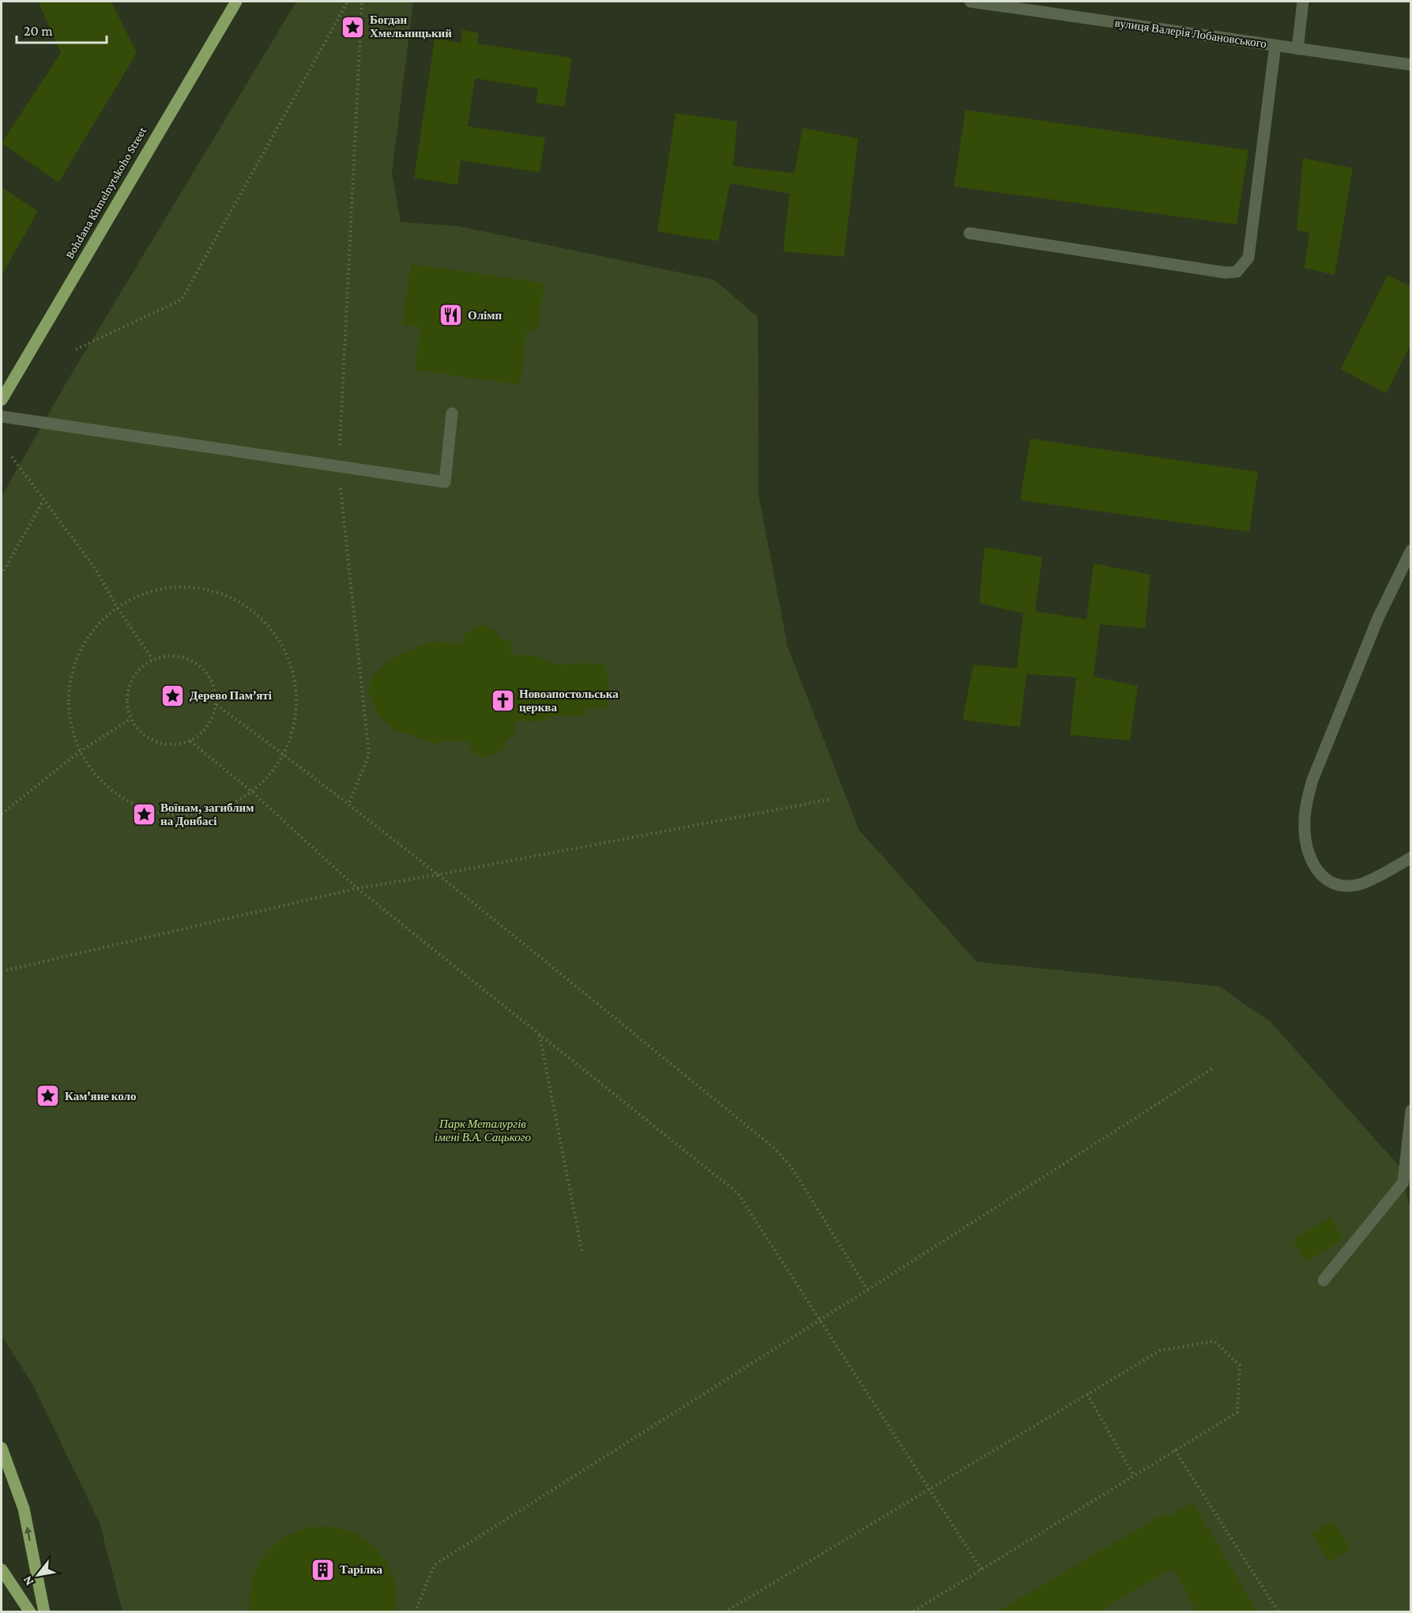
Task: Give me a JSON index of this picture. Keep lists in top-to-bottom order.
{
  "streets": {
    "main road": ["Bohdana Khmelnytskoho Street"],
    "street": ["вулиця Валерія Лобановського"]
  },
  "parks": ["Парк Металургів імені В.А. Сацького"],
  "places": {
    "place": [
      "Богдан Хмельницький",
      "Дерево Пам’яті",
      "Воїнам, загиблим на Донбасі",
      "Кам'яне коло"
    ],
    "restaurant": ["Олімп"],
    "church": ["Новоапостольська церква"],
    "building": ["Тарілка"]
  },
  "scale_bar": "20 m",
  "north": "bottom left"
}
